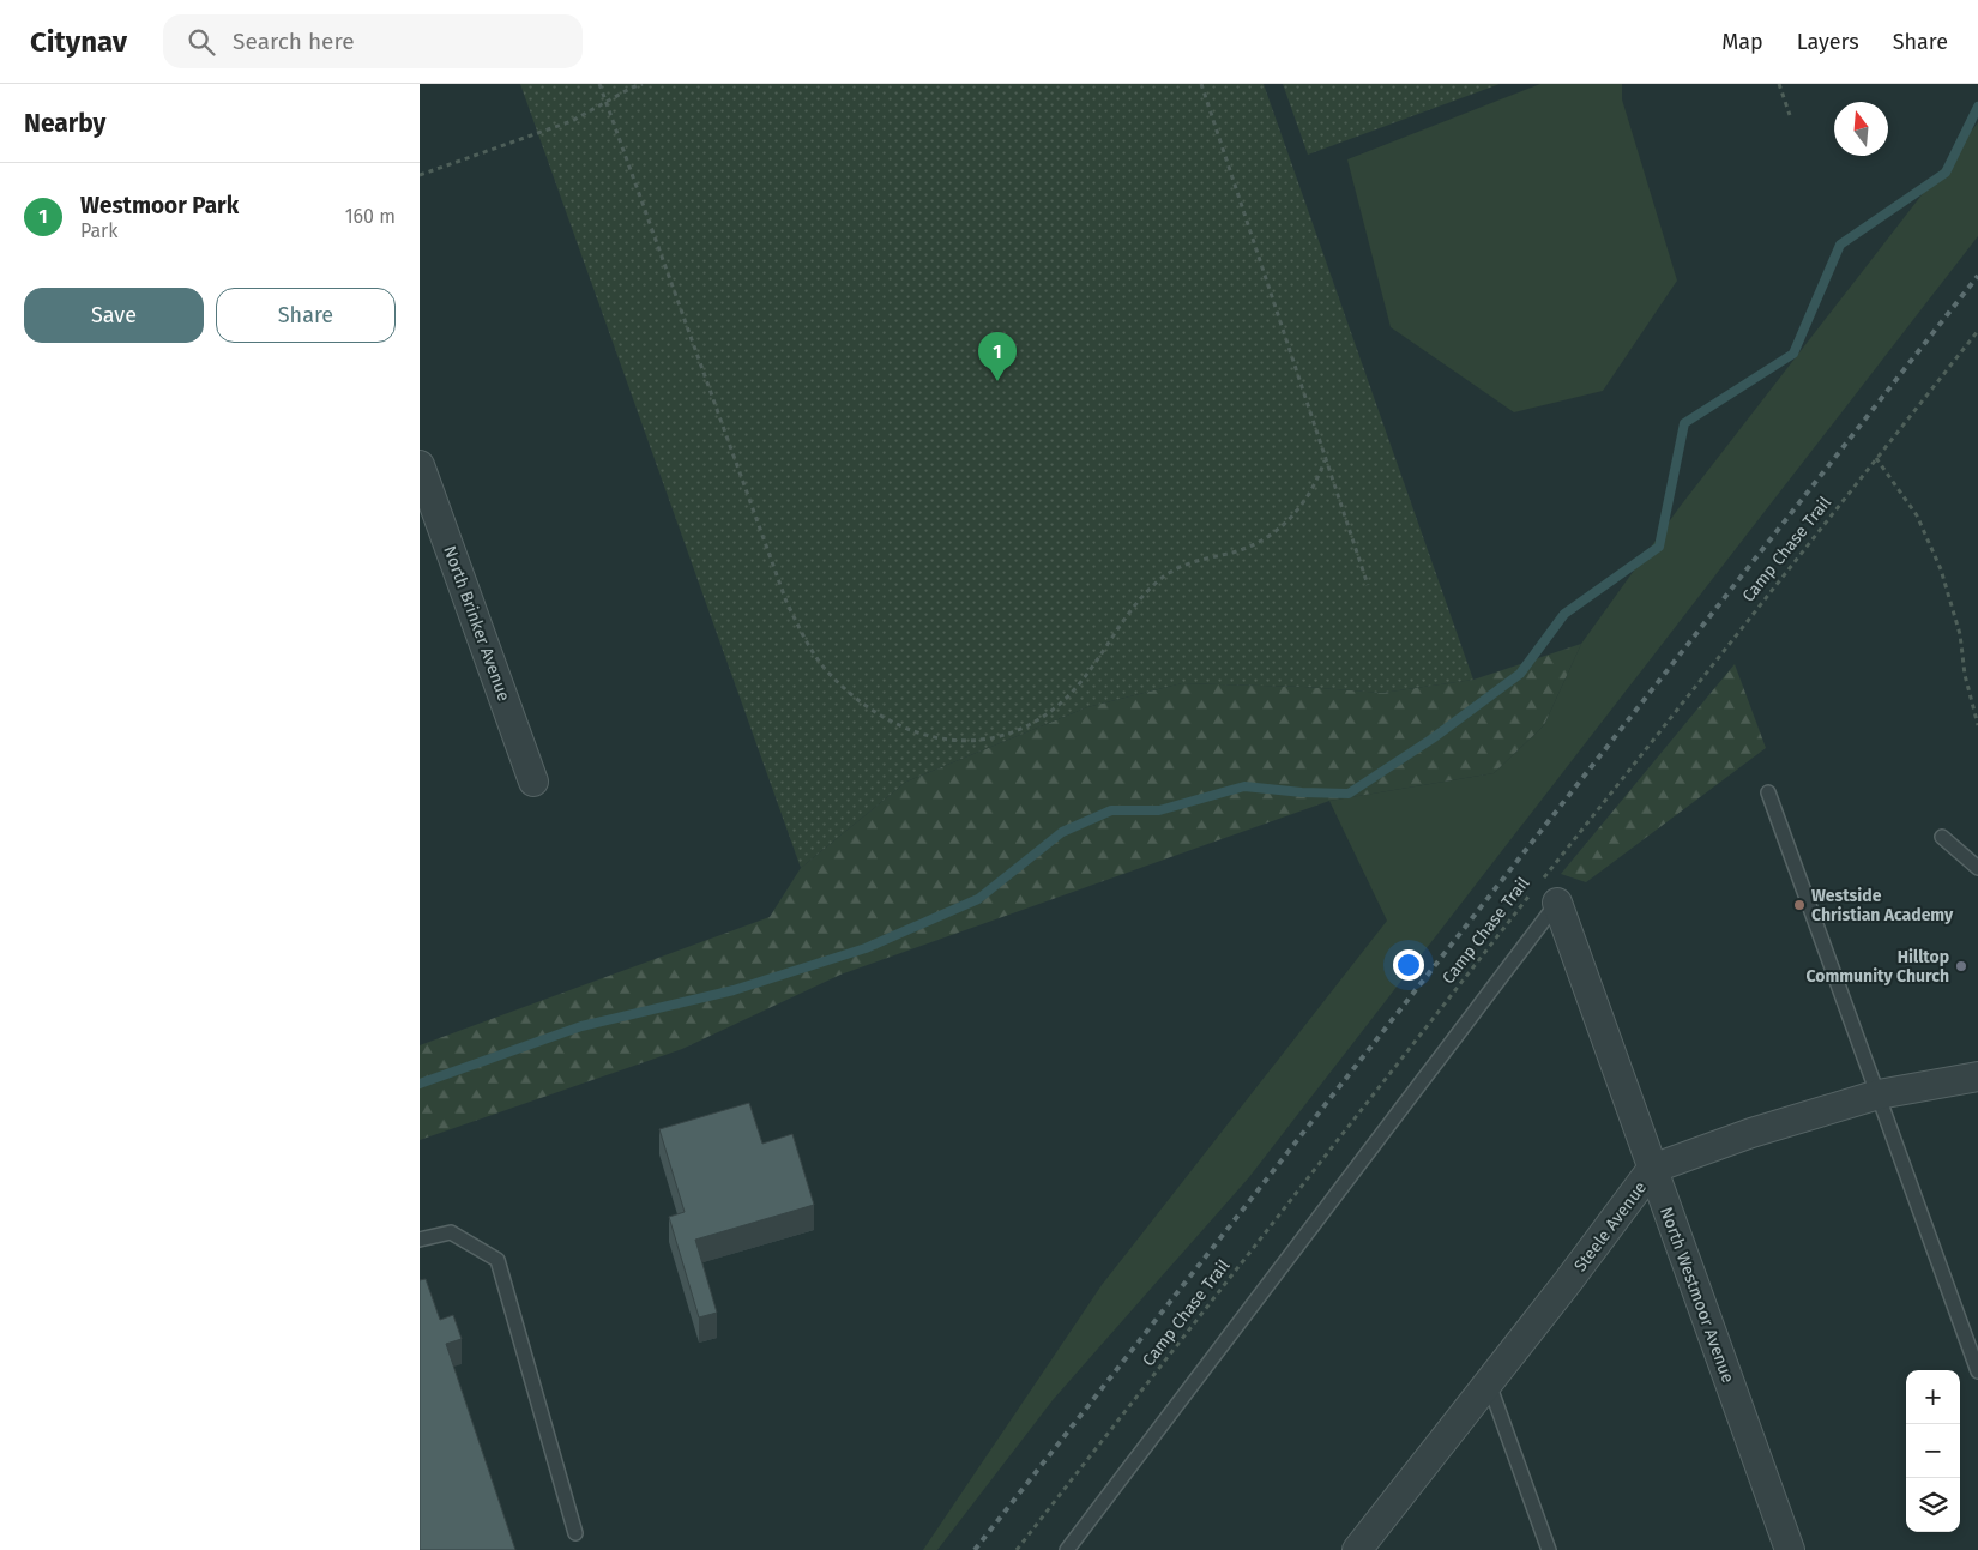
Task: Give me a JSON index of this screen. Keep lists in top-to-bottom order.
{
  "streets": {
    "street": ["North Brinker Avenue", "Steele Avenue", "North Westmoor Avenue"],
    "path": ["Camp Chase Trail"]
  },
  "crossings": [
    ["Camp Chase Trail", "North Westmoor Avenue"],
    ["Steele Avenue", "North Westmoor Avenue"]
  ],
  "places": ["Westside Christian Academy", "Hilltop Community Church"],
  "north": "top",
  "page": {
    "header": "Citynav",
    "search": "Search here",
    "nav": ["Map", "Layers", "Share"],
    "heading": "Nearby",
    "list": [
      {
        "mark": "1",
        "name": "Westmoor Park",
        "note": "Park",
        "value": "160 m"
      }
    ],
    "buttons": ["Save", "Share"],
    "pins": "1",
    "map_buttons": ["+", "−"]
  }
}
